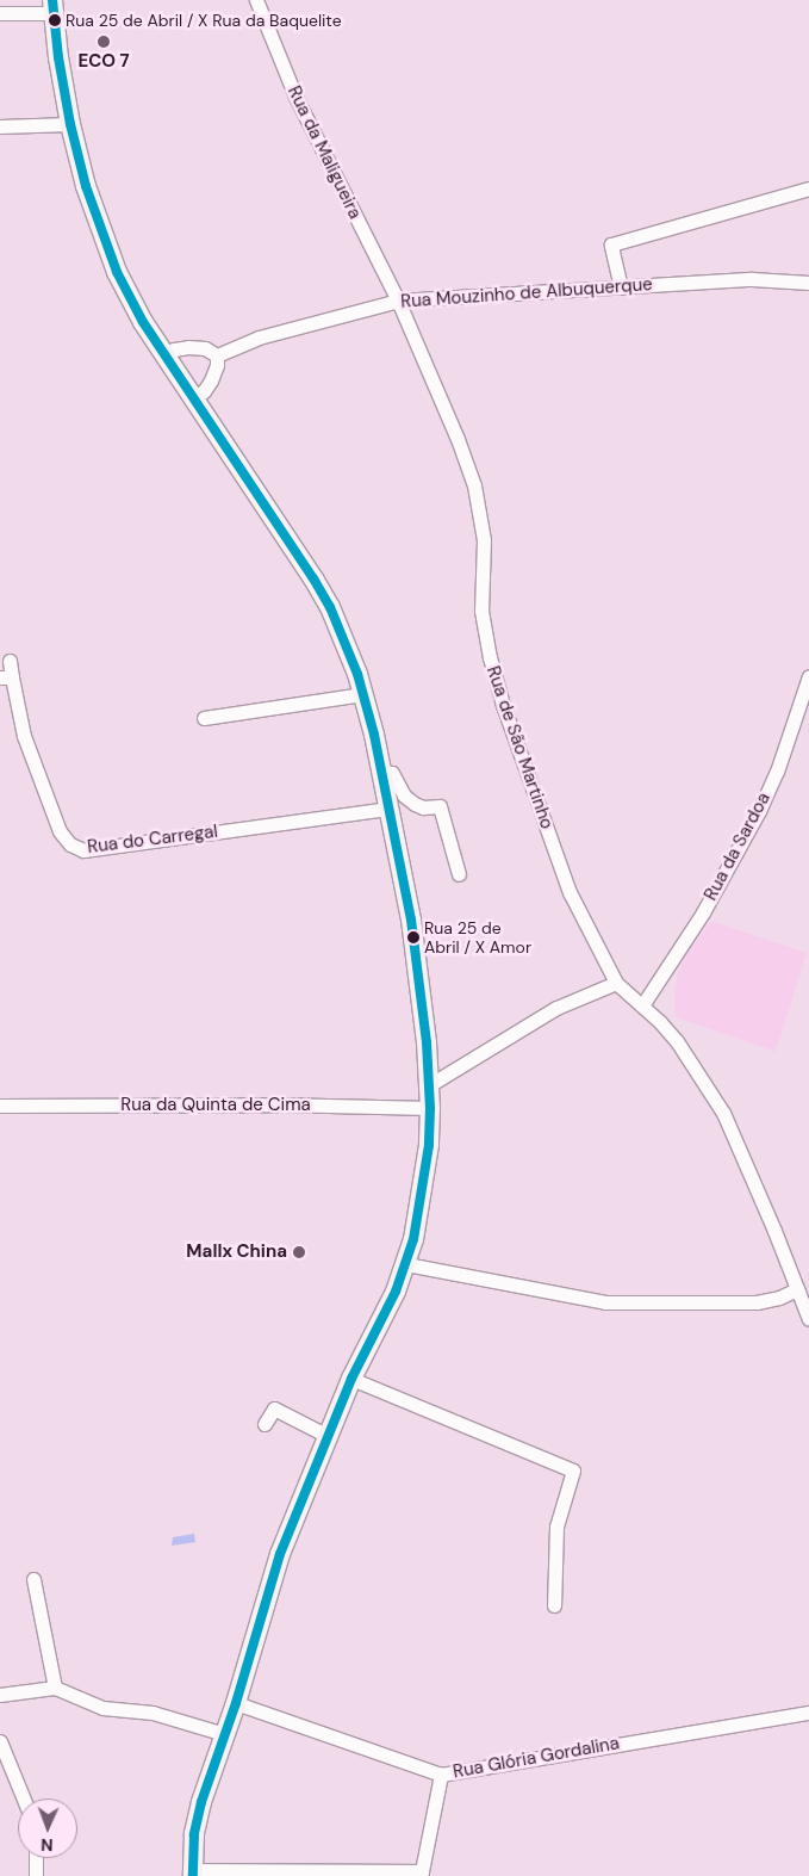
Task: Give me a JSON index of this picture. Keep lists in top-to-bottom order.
{
  "streets": {
    "street": [
      "Rua da Maligueira",
      "Rua Mouzinho de Albuquerque",
      "Rua de São Martinho",
      "Rua do Carregal",
      "Rua da Sardoa",
      "Rua da Quinta de Cima",
      "Rua Glória Gordalina"
    ]
  },
  "crossings": [
    ["Rua da Maligueira", "Rua Mouzinho de Albuquerque"],
    ["Rua da Maligueira", "Rua de São Martinho"],
    ["Rua Mouzinho de Albuquerque", "Rua de São Martinho"]
  ],
  "places": [
    "Rua 25 de Abril / X Rua da Baquelite",
    "ECO 7",
    "Rua 25 de Abril / X Amor",
    "Mallx China"
  ],
  "north": "bottom"
}
